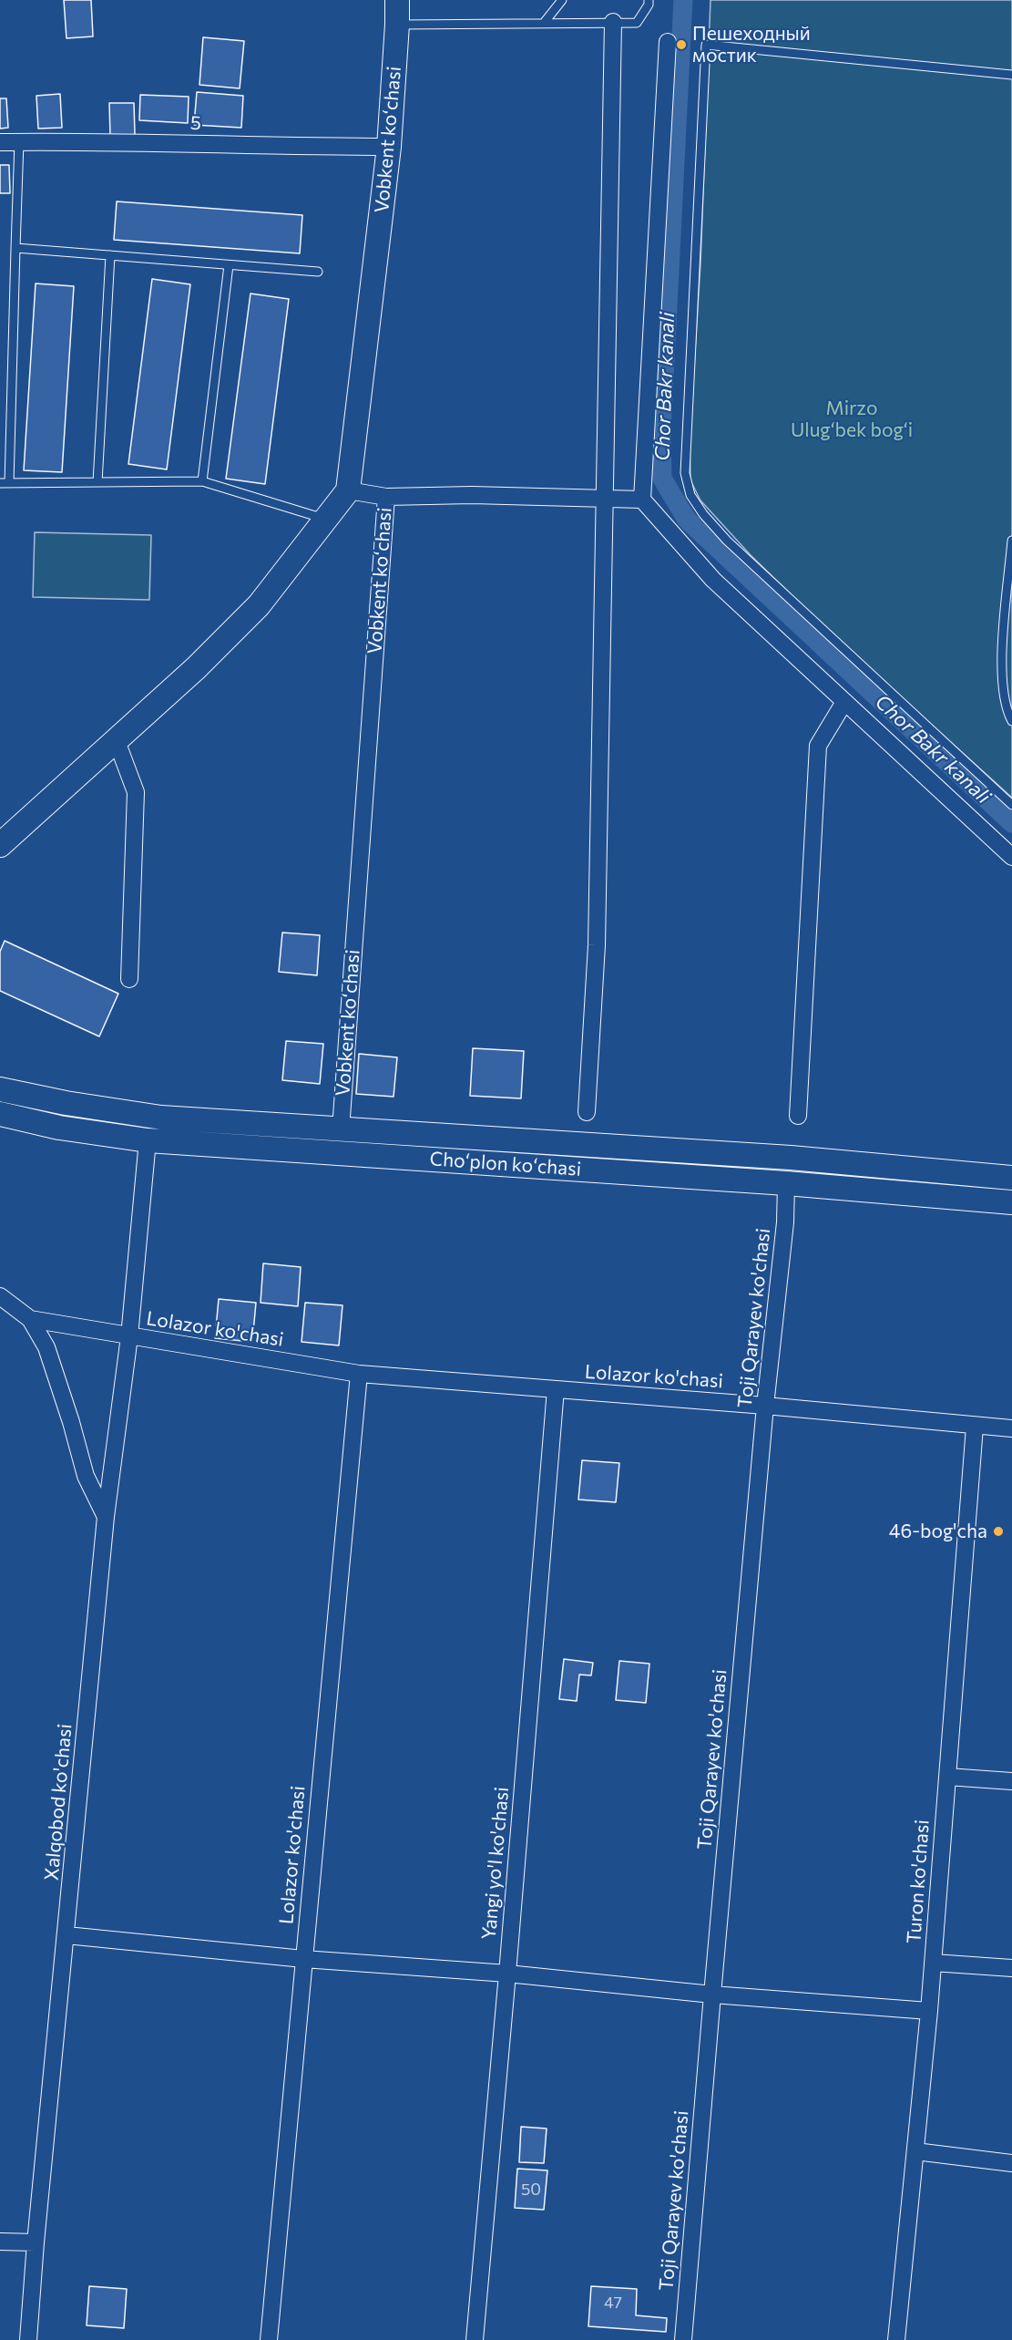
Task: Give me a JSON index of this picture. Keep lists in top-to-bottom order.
{
  "streets": {
    "main road": ["Vobkent koʻchasi", "Choʻplon koʻchasi"],
    "street": [
      "5",
      "Toji Qarayev ko'chasi",
      "Lolazor ko'chasi",
      "Xalqobod ko'chasi",
      "Yangi yo'l ko'chasi",
      "Turon ko'chasi"
    ]
  },
  "crossings": [
    ["5", "Vobkent koʻchasi"],
    ["Vobkent koʻchasi", "Choʻplon koʻchasi"],
    ["Choʻplon koʻchasi", "Toji Qarayev ko'chasi"],
    ["Choʻplon koʻchasi", "Xalqobod ko'chasi"],
    ["Toji Qarayev ko'chasi", "Lolazor ko'chasi"],
    ["Lolazor ko'chasi", "Xalqobod ko'chasi"],
    ["Lolazor ko'chasi", "Yangi yo'l ko'chasi"],
    ["Lolazor ko'chasi", "Turon ko'chasi"]
  ],
  "water": ["Chor Bakr kanali"],
  "parks": ["Mirzo Ulugʻbek bogʻi"],
  "places": ["Пешеходный мостик", "46-bog'cha"],
  "house_numbers": ["50", "47"]
}
